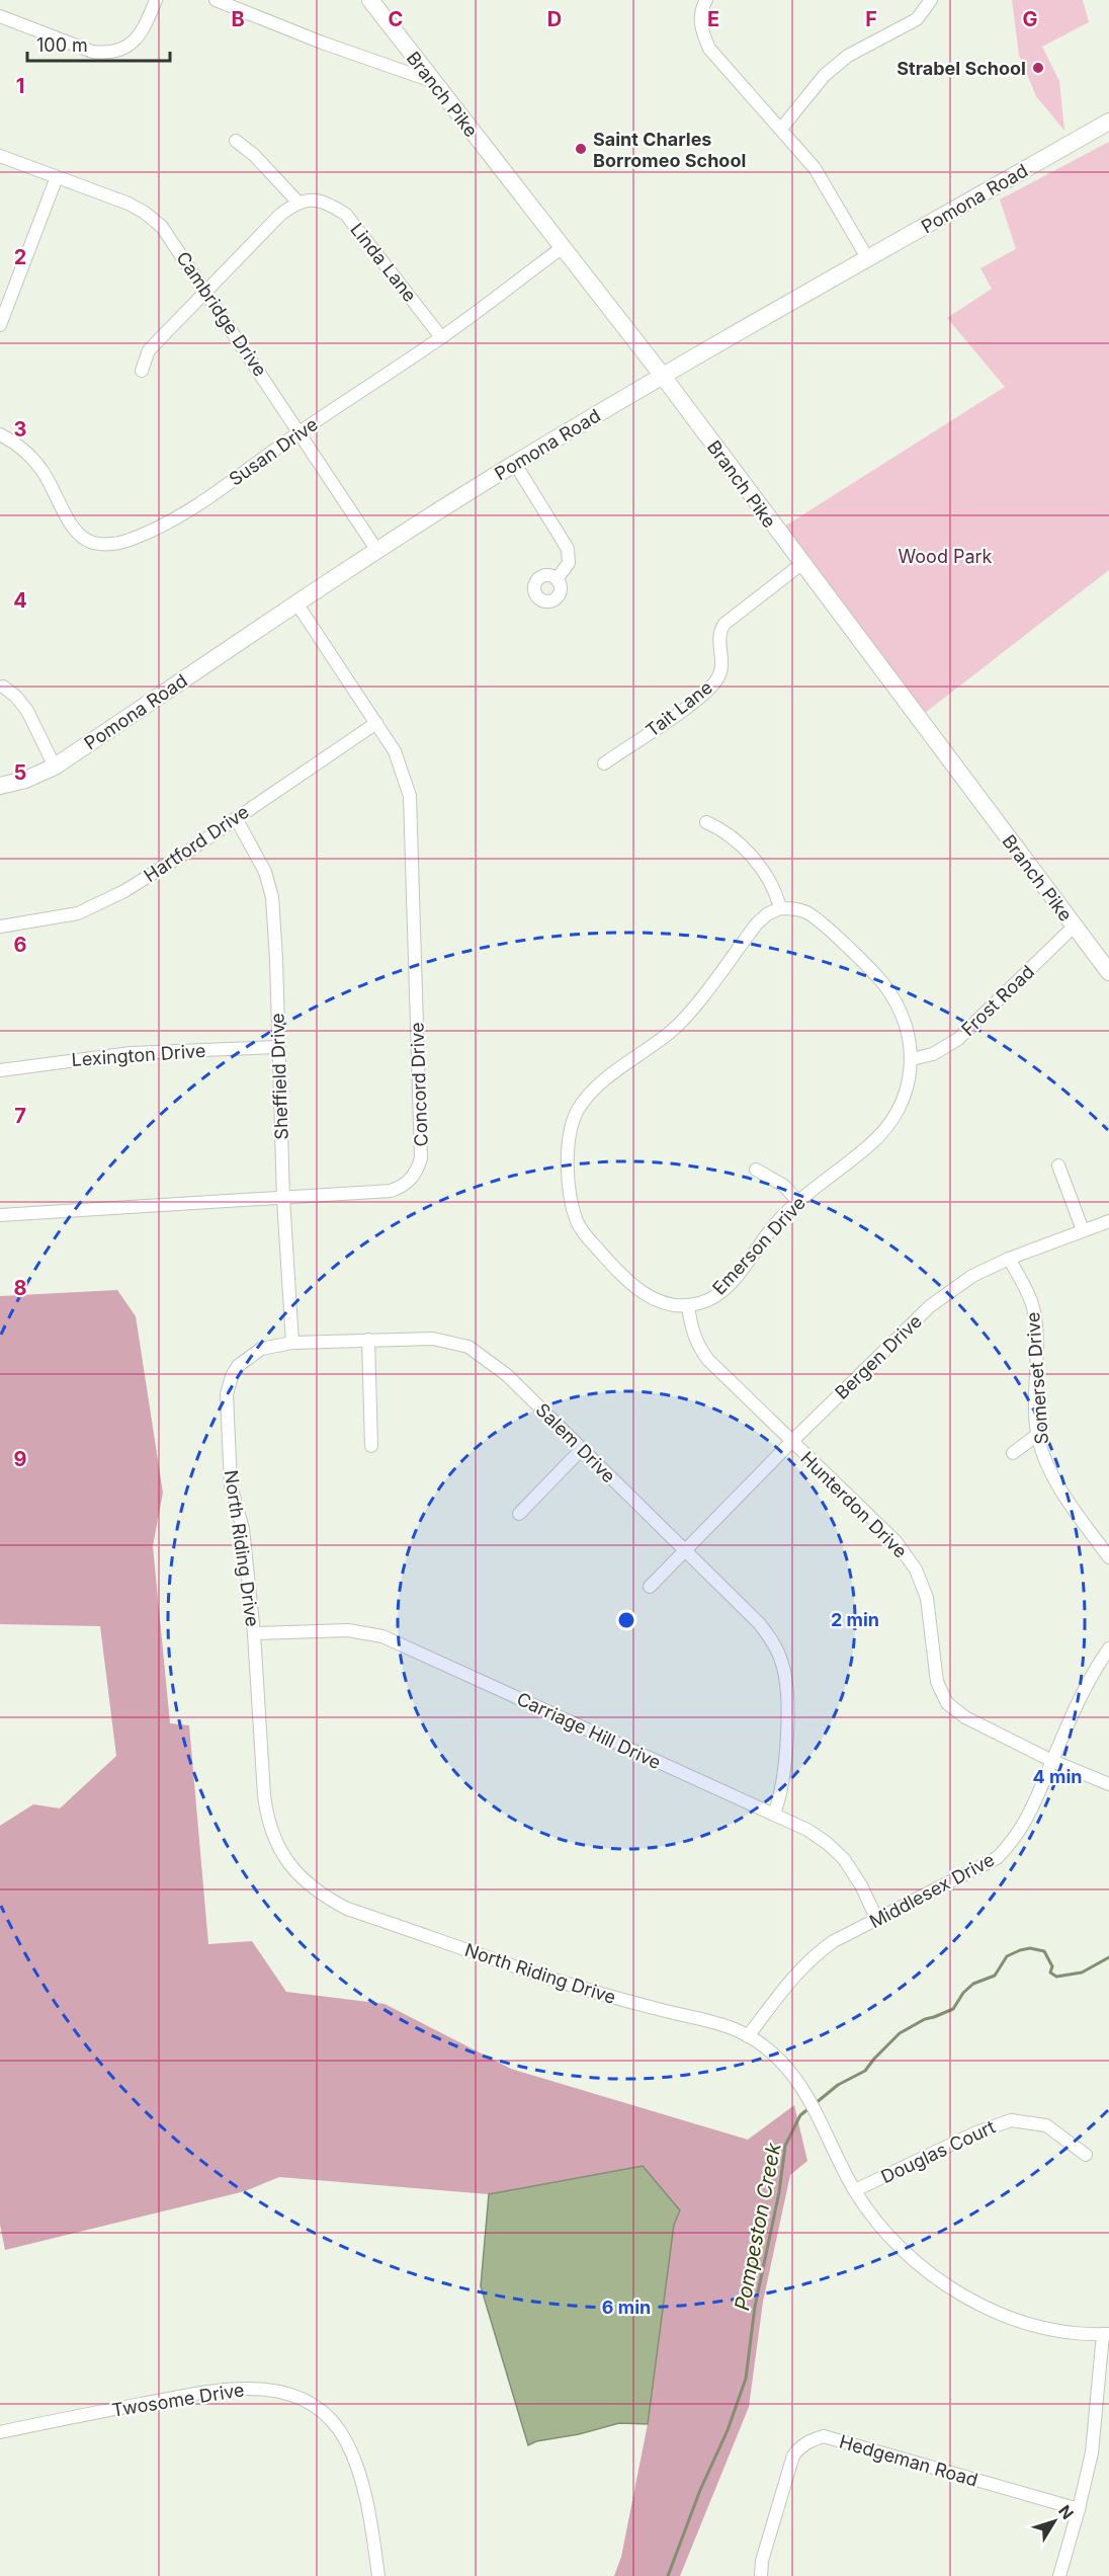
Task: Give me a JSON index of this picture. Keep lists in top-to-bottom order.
{
  "streets": {
    "street": [
      "Branch Pike",
      "Pomona Road",
      "Linda Lane",
      "Cambridge Drive",
      "Susan Drive",
      "Tait Lane",
      "Hartford Drive",
      "Frost Road",
      "Lexington Drive",
      "Sheffield Drive",
      "Concord Drive",
      "Emerson Drive",
      "Bergen Drive",
      "Somerset Drive",
      "Salem Drive",
      "Hunterdon Drive",
      "North Riding Drive",
      "Carriage Hill Drive",
      "Middlesex Drive",
      "Douglas Court",
      "Twosome Drive",
      "Hedgeman Road"
    ]
  },
  "crossings": [
    ["Branch Pike", "Pomona Road"],
    ["Branch Pike", "Susan Drive"],
    ["Branch Pike", "Tait Lane"],
    ["Branch Pike", "Frost Road"],
    ["Pomona Road", "Cambridge Drive"],
    ["Pomona Road", "Concord Drive"],
    ["Linda Lane", "Susan Drive"],
    ["Cambridge Drive", "Susan Drive"],
    ["Hartford Drive", "Sheffield Drive"],
    ["Hartford Drive", "Concord Drive"],
    ["Frost Road", "Emerson Drive"],
    ["Lexington Drive", "Sheffield Drive"],
    ["Sheffield Drive", "Concord Drive"],
    ["Sheffield Drive", "Salem Drive"],
    ["Emerson Drive", "Hunterdon Drive"],
    ["Bergen Drive", "Somerset Drive"],
    ["Bergen Drive", "Salem Drive"],
    ["Bergen Drive", "Hunterdon Drive"],
    ["Salem Drive", "North Riding Drive"],
    ["Salem Drive", "Carriage Hill Drive"],
    ["Hunterdon Drive", "Middlesex Drive"],
    ["North Riding Drive", "Carriage Hill Drive"],
    ["North Riding Drive", "Middlesex Drive"],
    ["North Riding Drive", "Douglas Court"],
    ["Carriage Hill Drive", "Middlesex Drive"]
  ],
  "water": ["Pompeston Creek"],
  "parks": ["Wood Park"],
  "places": ["Strabel School", "Saint Charles Borromeo School"],
  "scale_bar": "100 m",
  "north": "top right",
  "grid": {
    "columns": [
      "B",
      "C",
      "D",
      "E",
      "F",
      "G"
    ],
    "rows": [
      "1",
      "2",
      "3",
      "4",
      "5",
      "6",
      "7",
      "8",
      "9"
    ]
  },
  "rings": ["2 min", "4 min", "6 min"]
}
